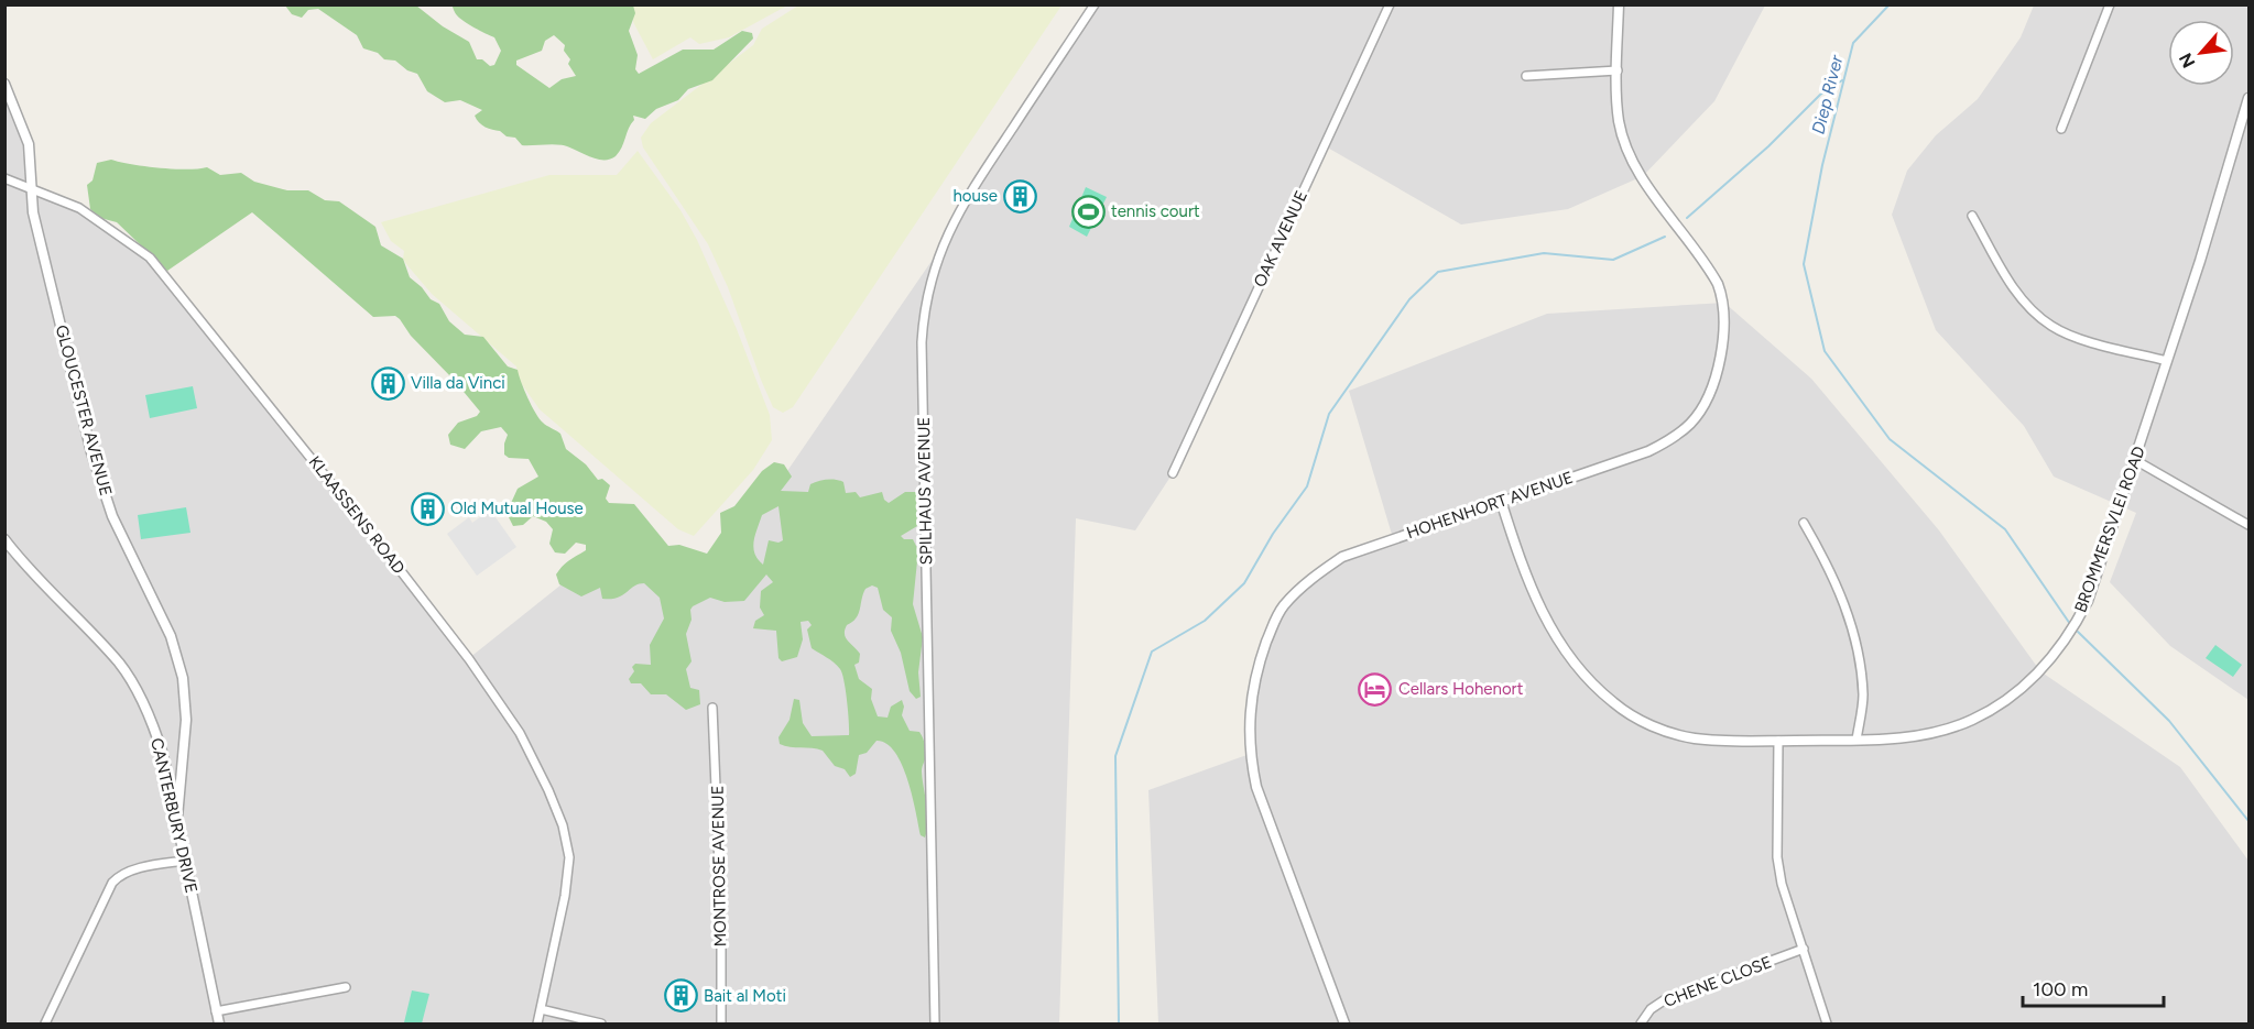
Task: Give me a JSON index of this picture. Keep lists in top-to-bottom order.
{
  "streets": {
    "street": [
      "OAK AVENUE",
      "GLOUCESTER AVENUE",
      "SPILHAUS AVENUE",
      "HOHENHORT AVENUE",
      "KLAASSENS ROAD",
      "BROMMERSVLEI ROAD",
      "CANTERBURY DRIVE",
      "MONTROSE AVENUE",
      "CHENE CLOSE"
    ]
  },
  "crossings": [
    ["GLOUCESTER AVENUE", "KLAASSENS ROAD"],
    ["GLOUCESTER AVENUE", "CANTERBURY DRIVE"],
    ["HOHENHORT AVENUE", "BROMMERSVLEI ROAD"]
  ],
  "water": ["Diep River"],
  "places": {
    "building": [
      "house",
      "Villa da Vinci",
      "Old Mutual House",
      "Bait al Moti"
    ],
    "sports": ["tennis court"],
    "hotel": ["Cellars Hohenort"]
  },
  "scale_bar": "100 m",
  "north": "bottom left"
}
